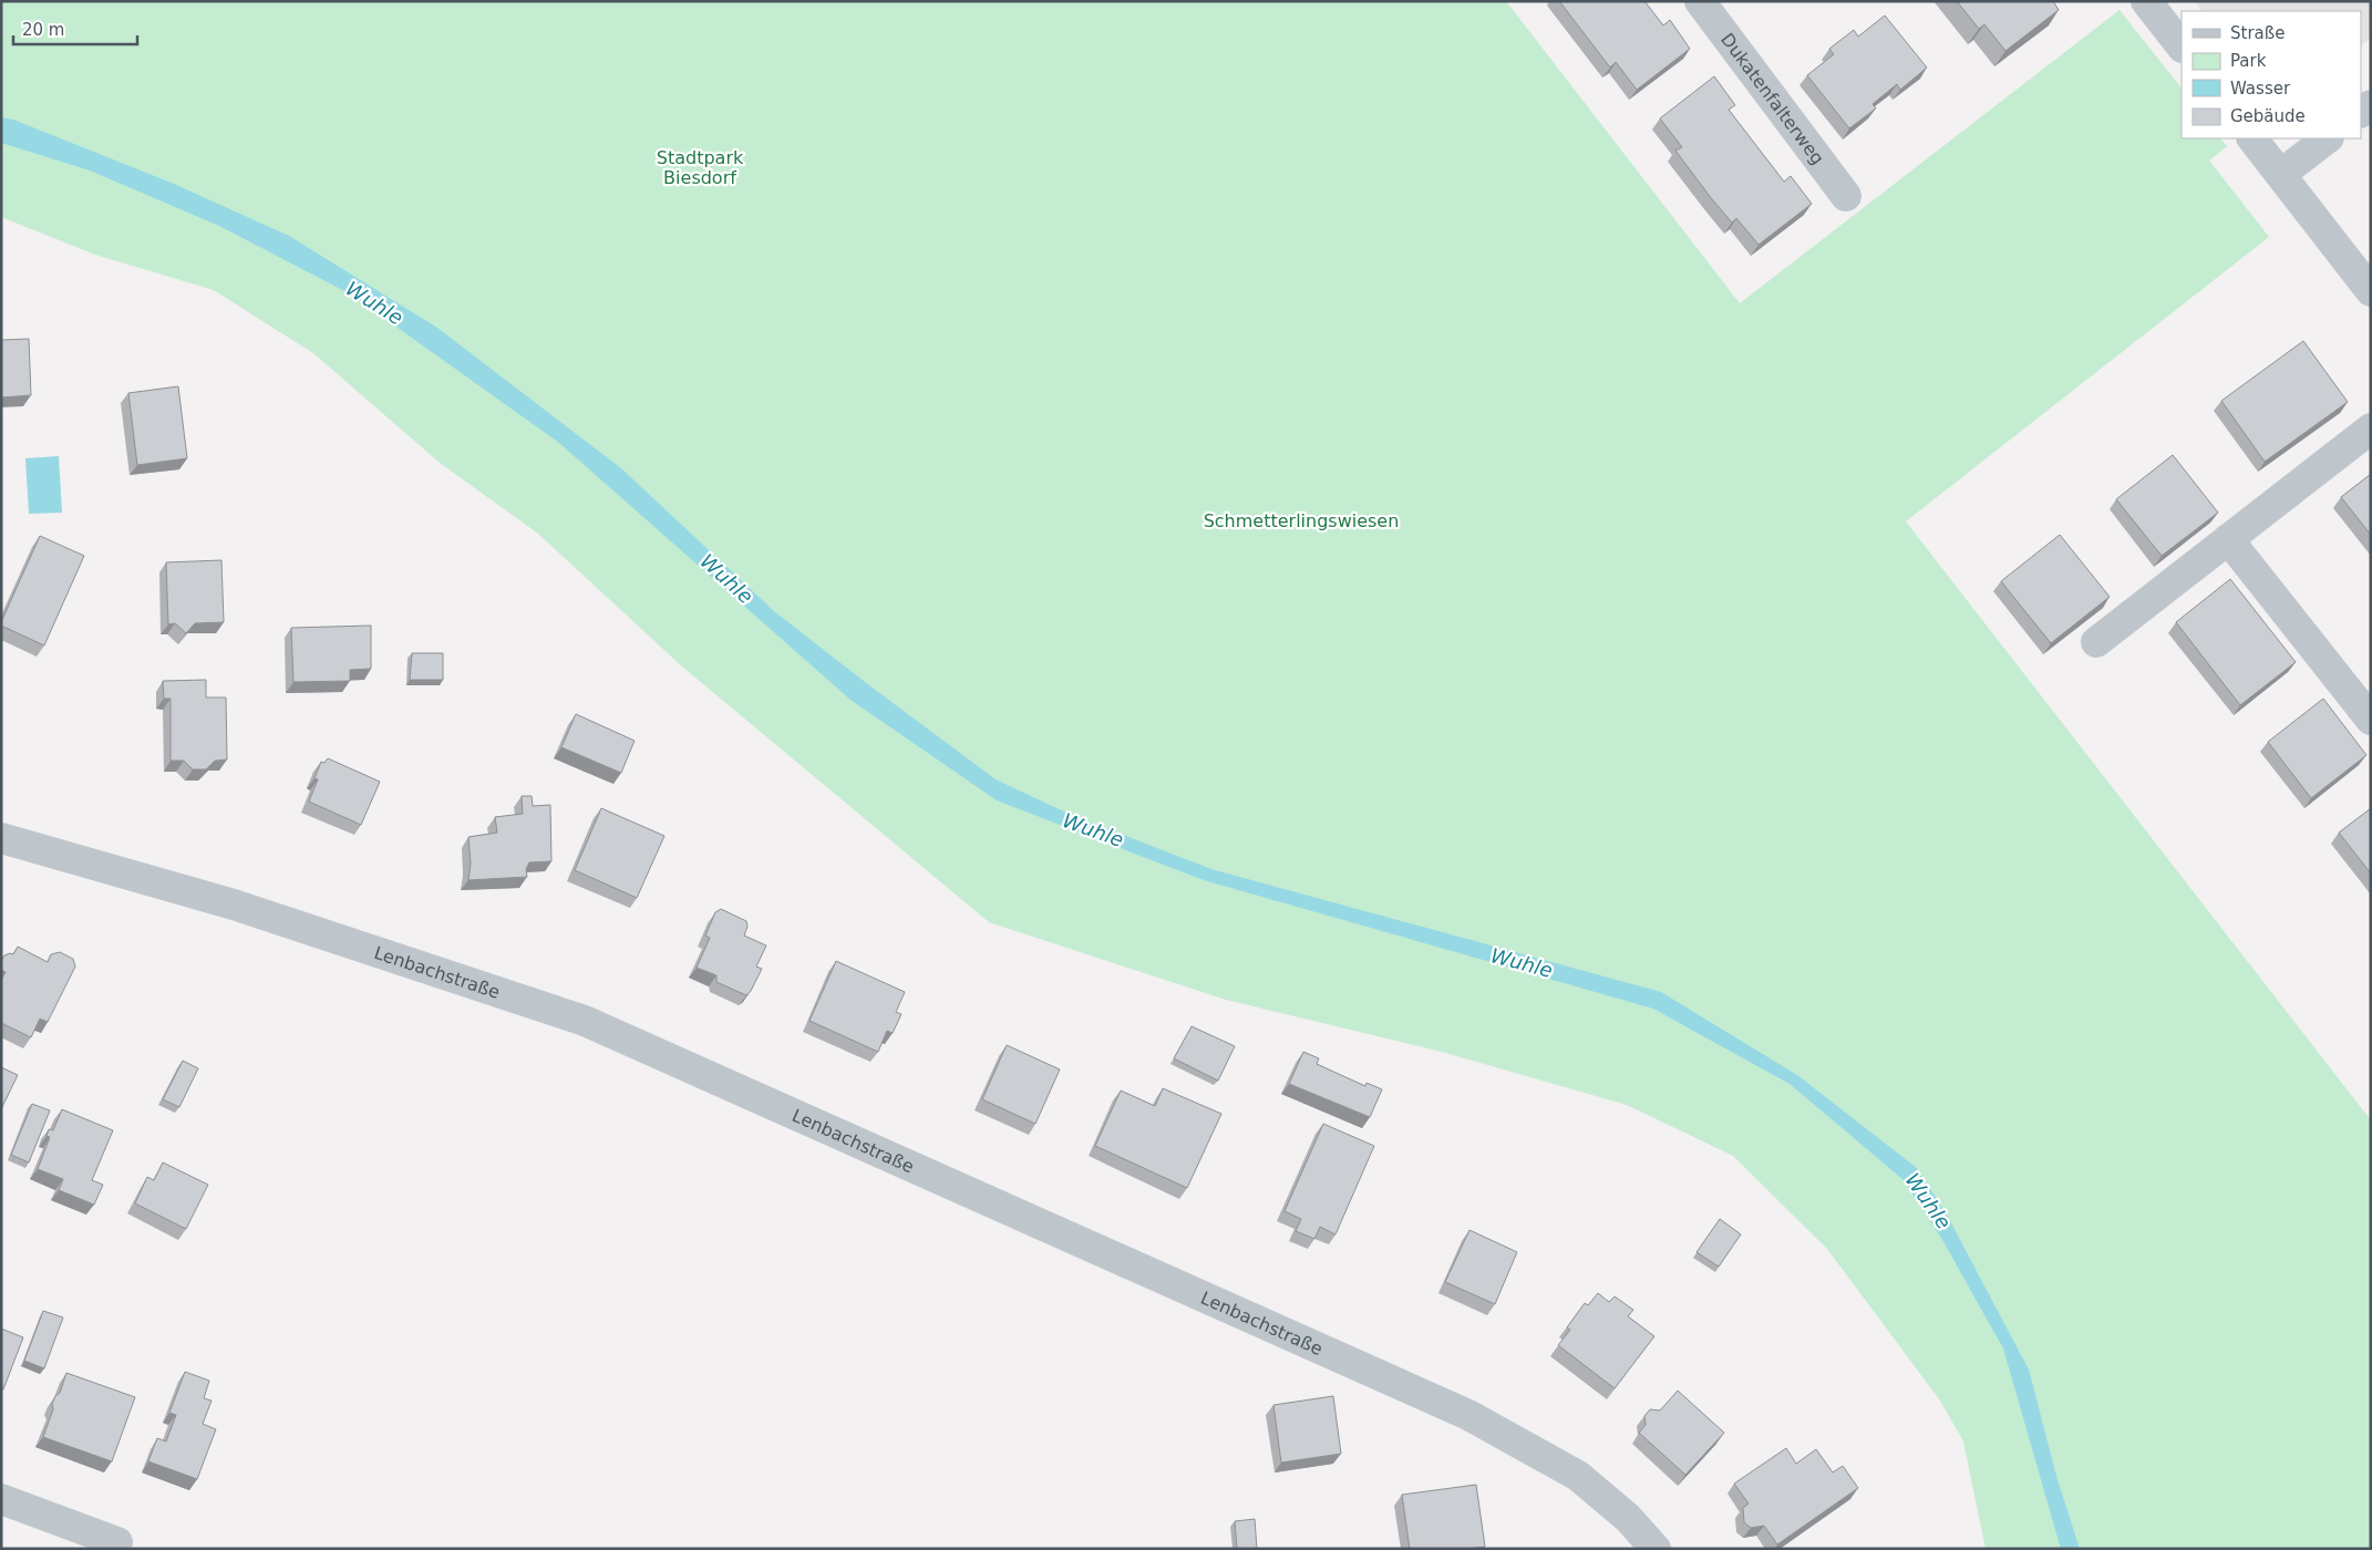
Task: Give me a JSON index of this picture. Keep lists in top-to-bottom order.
{
  "streets": {
    "street": ["Dukatenfalterweg", "Lenbachstraße"]
  },
  "water": ["Wuhle"],
  "parks": ["Stadtpark Biesdorf", "Schmetterlingswiesen"],
  "legend": [
    "Straße",
    "Park",
    "Wasser",
    "Gebäude"
  ],
  "scale_bar": "20 m"
}
